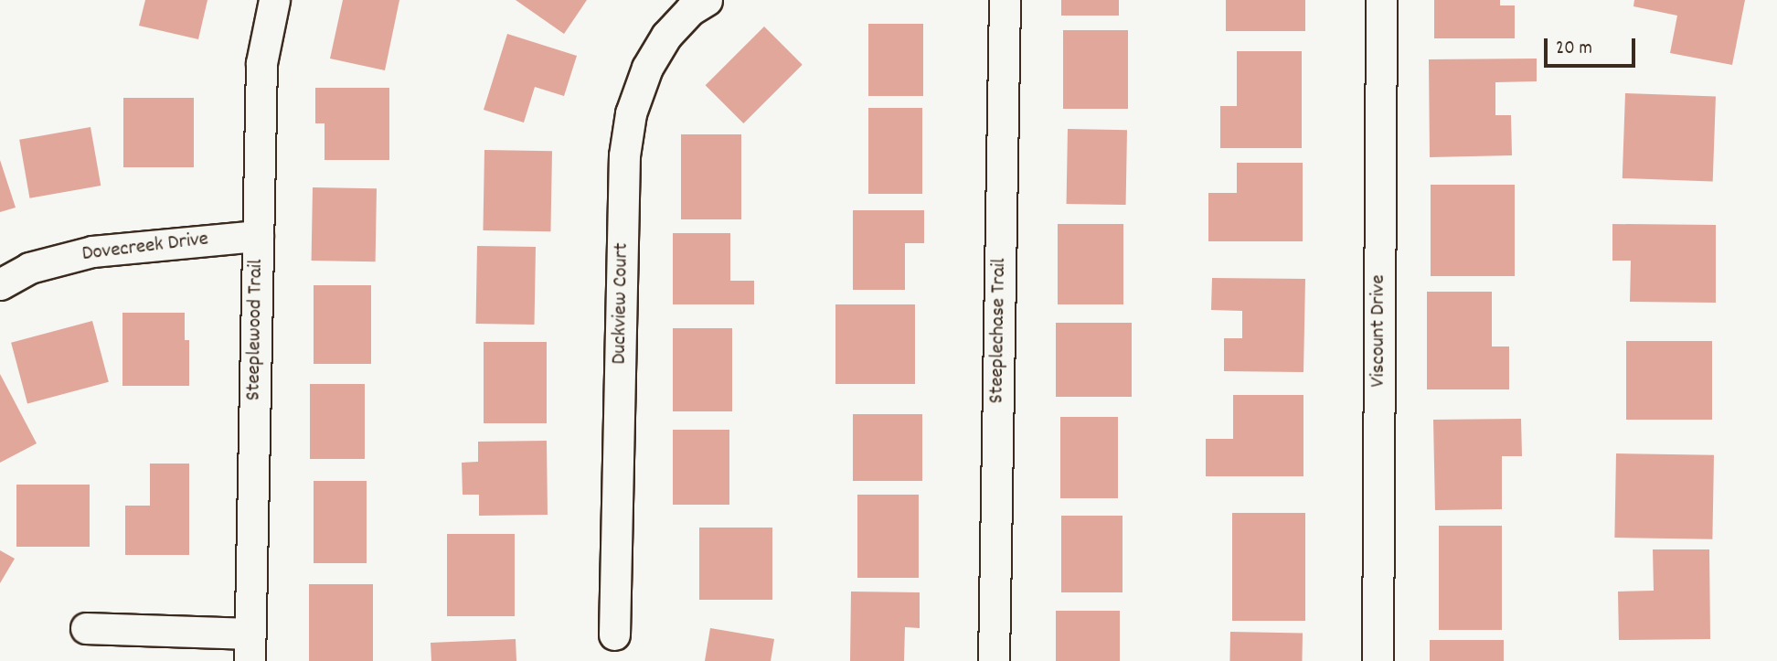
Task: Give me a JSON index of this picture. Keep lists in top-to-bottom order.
{
  "streets": {
    "street": [
      "Dovecreek Drive",
      "Duckview Court",
      "Steeplewood Trail",
      "Steeplechase Trail",
      "Viscount Drive"
    ]
  },
  "crossings": [
    ["Dovecreek Drive", "Steeplewood Trail"]
  ],
  "scale_bar": "20 m"
}
